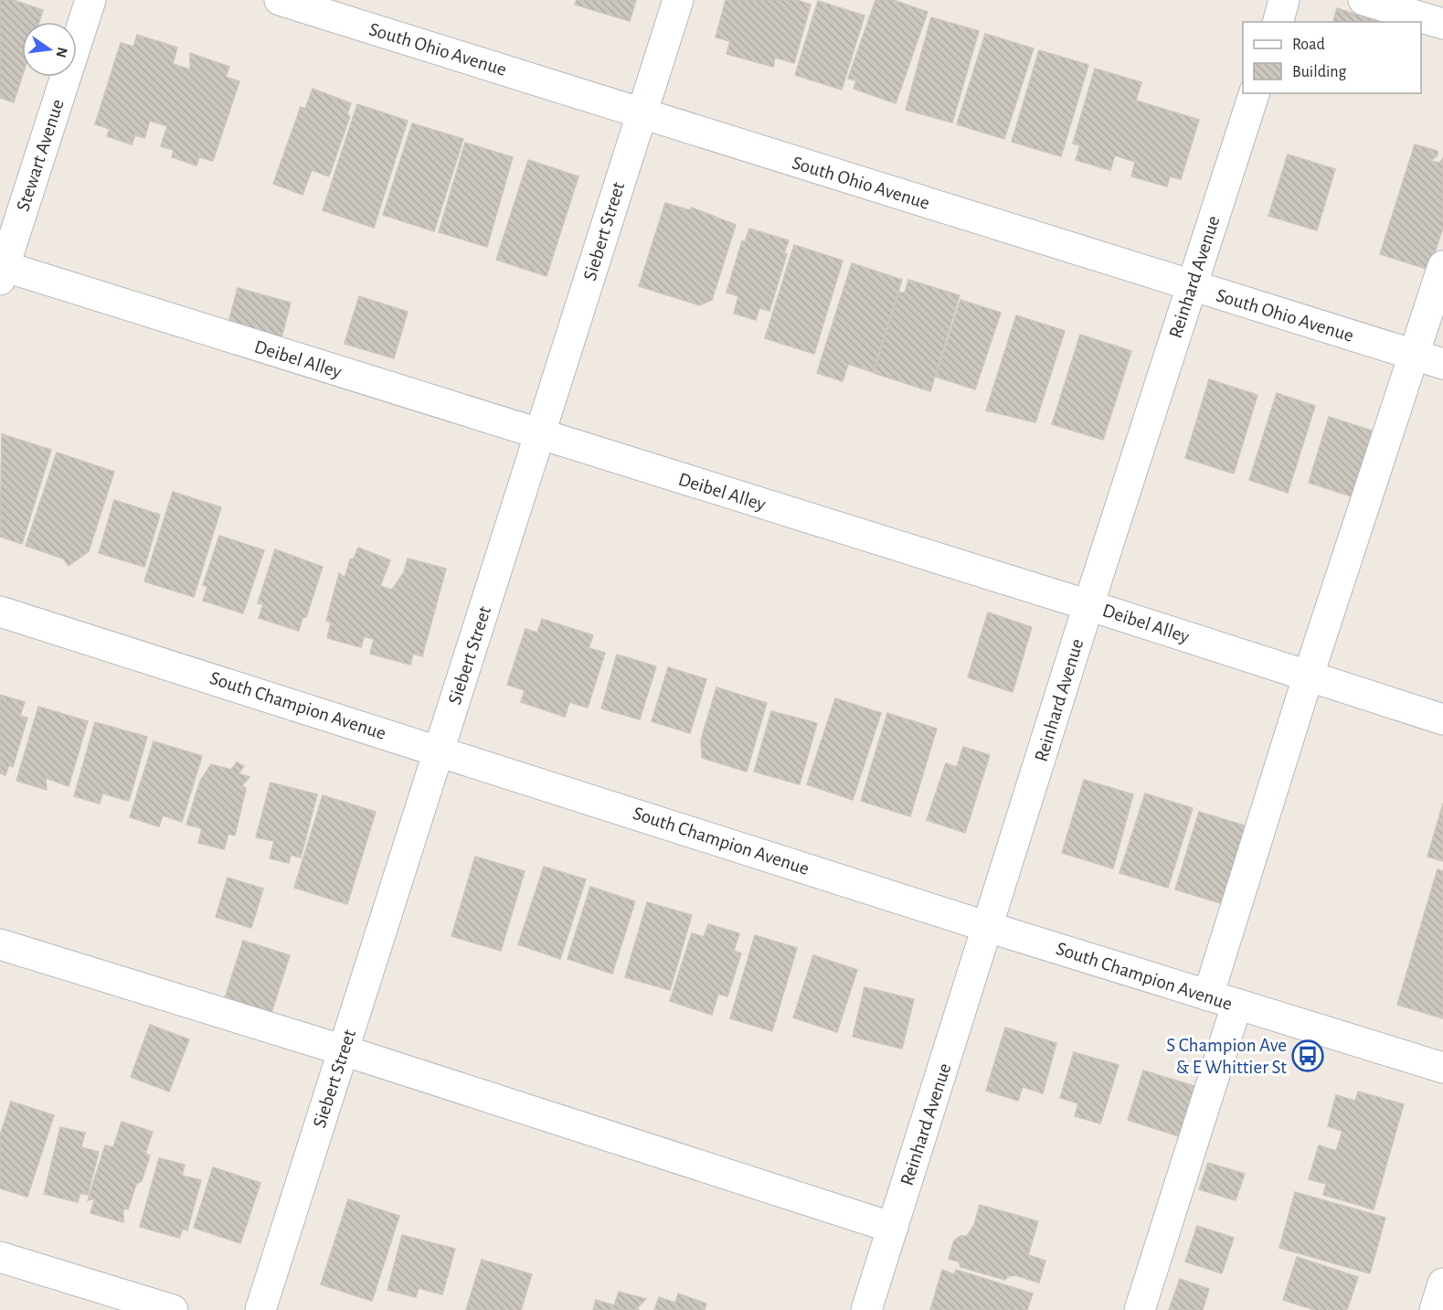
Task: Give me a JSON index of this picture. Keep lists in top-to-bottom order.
{
  "streets": {
    "street": [
      "South Ohio Avenue",
      "Stewart Avenue",
      "Siebert Street",
      "Reinhard Avenue",
      "Deibel Alley",
      "South Champion Avenue"
    ]
  },
  "crossings": [
    ["South Ohio Avenue", "Siebert Street"],
    ["South Ohio Avenue", "Reinhard Avenue"],
    ["Stewart Avenue", "Deibel Alley"],
    ["Siebert Street", "Deibel Alley"],
    ["Siebert Street", "South Champion Avenue"],
    ["Reinhard Avenue", "Deibel Alley"],
    ["Reinhard Avenue", "South Champion Avenue"]
  ],
  "places": {
    "bus stop": ["S Champion Ave & E Whittier St"]
  },
  "legend": ["Road", "Building"],
  "north": "right"
}
